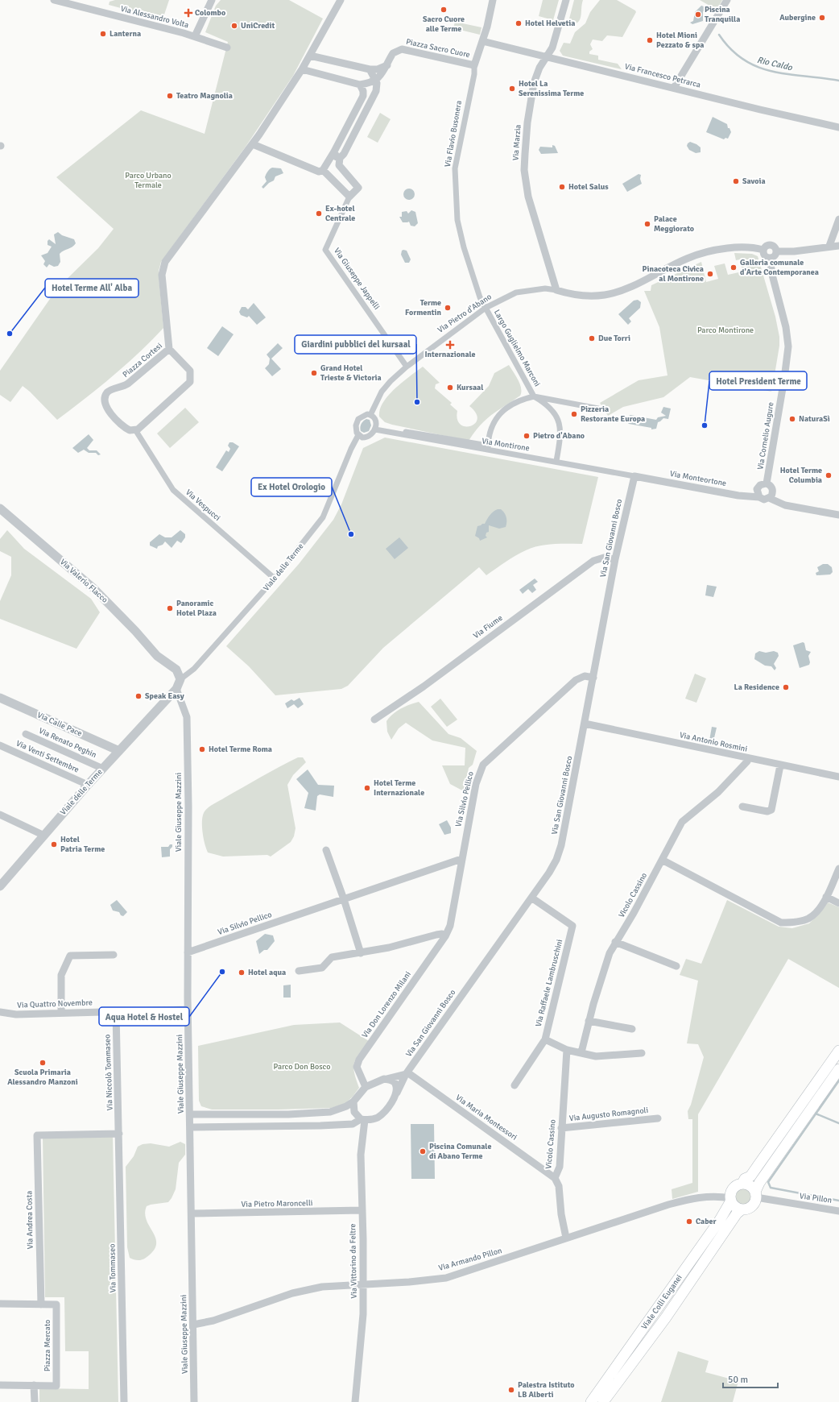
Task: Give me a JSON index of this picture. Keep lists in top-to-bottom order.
{
  "streets": {
    "main road": ["Viale Colli Euganei"],
    "street": [
      "Via Alessandro Volta",
      "Piazza Sacro Cuore",
      "Via Francesco Petrarca",
      "Via Flavio Busonera",
      "Via Marzia",
      "Via Giuseppe Jappelli",
      "Via Pietro d'Abano",
      "Largo Guglielmo Marconi",
      "Piazza Cortesi",
      "Via Cornelio Augure",
      "Via Montirone",
      "Via Monteortone",
      "Via Vespucci",
      "Via San Giovanni Bosco",
      "Viale delle Terme",
      "Via Valerio Flacco",
      "Via Fiume",
      "Via Calle Pace",
      "Via Antonio Rosmini",
      "Via Renato Peghin",
      "Via Venti Settembre",
      "Via Silvio Pellico",
      "Viale Giuseppe Mazzini",
      "Vicolo Cassino",
      "Via Raffaele Lambruschini",
      "Via Quattro Novembre",
      "Via Don Lorenzo Milani",
      "Via Niccolò Tommaseo",
      "Via Augusto Romagnoli",
      "Via Maria Montessori",
      "Via Pillon",
      "Via Pietro Maroncelli",
      "Via Andrea Costa",
      "Via Armando Pillon",
      "Via Vittorino da Feltre",
      "Via Tommaseo",
      "Piazza Mercato"
    ]
  },
  "crossings": [
    ["Piazza Sacro Cuore", "Via Flavio Busonera"],
    ["Via Francesco Petrarca", "Via Flavio Busonera"],
    ["Via Francesco Petrarca", "Via Marzia"],
    ["Via Flavio Busonera", "Via Pietro d'Abano"],
    ["Via Flavio Busonera", "Largo Guglielmo Marconi"],
    ["Via Marzia", "Via Pietro d'Abano"],
    ["Via Giuseppe Jappelli", "Via Pietro d'Abano"],
    ["Via Pietro d'Abano", "Largo Guglielmo Marconi"],
    ["Via Pietro d'Abano", "Via Cornelio Augure"],
    ["Via Pietro d'Abano", "Via Montirone"],
    ["Via Pietro d'Abano", "Viale delle Terme"],
    ["Largo Guglielmo Marconi", "Via Montirone"],
    ["Piazza Cortesi", "Via Vespucci"],
    ["Via Cornelio Augure", "Via Monteortone"],
    ["Via Montirone", "Via Monteortone"],
    ["Via Montirone", "Via San Giovanni Bosco"],
    ["Via Montirone", "Viale delle Terme"],
    ["Via Monteortone", "Via San Giovanni Bosco"],
    ["Via Vespucci", "Viale delle Terme"],
    ["Via San Giovanni Bosco", "Via Fiume"],
    ["Via San Giovanni Bosco", "Via Antonio Rosmini"],
    ["Via San Giovanni Bosco", "Via Silvio Pellico"],
    ["Via San Giovanni Bosco", "Viale Giuseppe Mazzini"],
    ["Via San Giovanni Bosco", "Via Raffaele Lambruschini"],
    ["Via San Giovanni Bosco", "Via Don Lorenzo Milani"],
    ["Via San Giovanni Bosco", "Via Maria Montessori"],
    ["Via San Giovanni Bosco", "Via Vittorino da Feltre"],
    ["Viale delle Terme", "Via Valerio Flacco"],
    ["Viale delle Terme", "Via Calle Pace"],
    ["Viale delle Terme", "Via Renato Peghin"],
    ["Viale delle Terme", "Via Venti Settembre"],
    ["Viale delle Terme", "Viale Giuseppe Mazzini"],
    ["Via Antonio Rosmini", "Vicolo Cassino"],
    ["Via Silvio Pellico", "Viale Giuseppe Mazzini"],
    ["Via Silvio Pellico", "Via Don Lorenzo Milani"],
    ["Viale Giuseppe Mazzini", "Via Quattro Novembre"],
    ["Viale Giuseppe Mazzini", "Via Pietro Maroncelli"],
    ["Viale Giuseppe Mazzini", "Via Armando Pillon"],
    ["Vicolo Cassino", "Via Augusto Romagnoli"],
    ["Vicolo Cassino", "Via Maria Montessori"],
    ["Vicolo Cassino", "Via Armando Pillon"],
    ["Via Quattro Novembre", "Via Niccolò Tommaseo"],
    ["Via Don Lorenzo Milani", "Via Vittorino da Feltre"],
    ["Via Niccolò Tommaseo", "Via Andrea Costa"],
    ["Via Niccolò Tommaseo", "Via Tommaseo"],
    ["Via Pillon", "Via Armando Pillon"],
    ["Via Pillon", "Viale Colli Euganei"],
    ["Via Pietro Maroncelli", "Via Vittorino da Feltre"],
    ["Via Andrea Costa", "Via Tommaseo"],
    ["Via Andrea Costa", "Piazza Mercato"],
    ["Via Armando Pillon", "Via Vittorino da Feltre"],
    ["Via Armando Pillon", "Viale Colli Euganei"]
  ],
  "water": ["Rio Caldo"],
  "parks": ["Parco Urbano Termale", "Parco Montirone", "Parco Don Bosco"],
  "places": {
    "other": [
      "Sacro Cuore alle Terme",
      "Piscina Tranquilla",
      "Aubergine",
      "Hotel Helvetia",
      "UniCredit",
      "Lanterna",
      "Hotel Mioni Pezzato & spa",
      "Hotel La Serenissima Terme",
      "Teatro Magnolia",
      "Savoia",
      "Hotel Salus",
      "Ex-hotel Centrale",
      "Palace Meggiorato",
      "Galleria comunale d'Arte Contemporanea",
      "Pinacoteca Civica al Montirone",
      "Terme Formentin",
      "Hotel Terme All' Alba",
      "Due Torri",
      "Grand Hotel Trieste & Victoria",
      "Kursaal",
      "Giardini pubblici del kursaal",
      "Pizzeria Restorante Europa",
      "NaturaSì",
      "Hotel President Terme",
      "Pietro d'Abano",
      "Hotel Terme Columbia",
      "Ex Hotel Orologio",
      "Panoramic Hotel Plaza",
      "La Residence",
      "Speak Easy",
      "Hotel Terme Roma",
      "Hotel Terme Internazionale",
      "Hotel Patria Terme",
      "Aqua Hotel & Hostel",
      "Hotel aqua",
      "Scuola Primaria Alessandro Manzoni",
      "Piscina Comunale di Abano Terme",
      "Caber",
      "Palestra Istituto LB Alberti"
    ],
    "health": ["Colombo", "Internazionale"]
  },
  "scale_bar": "50 m"
}
